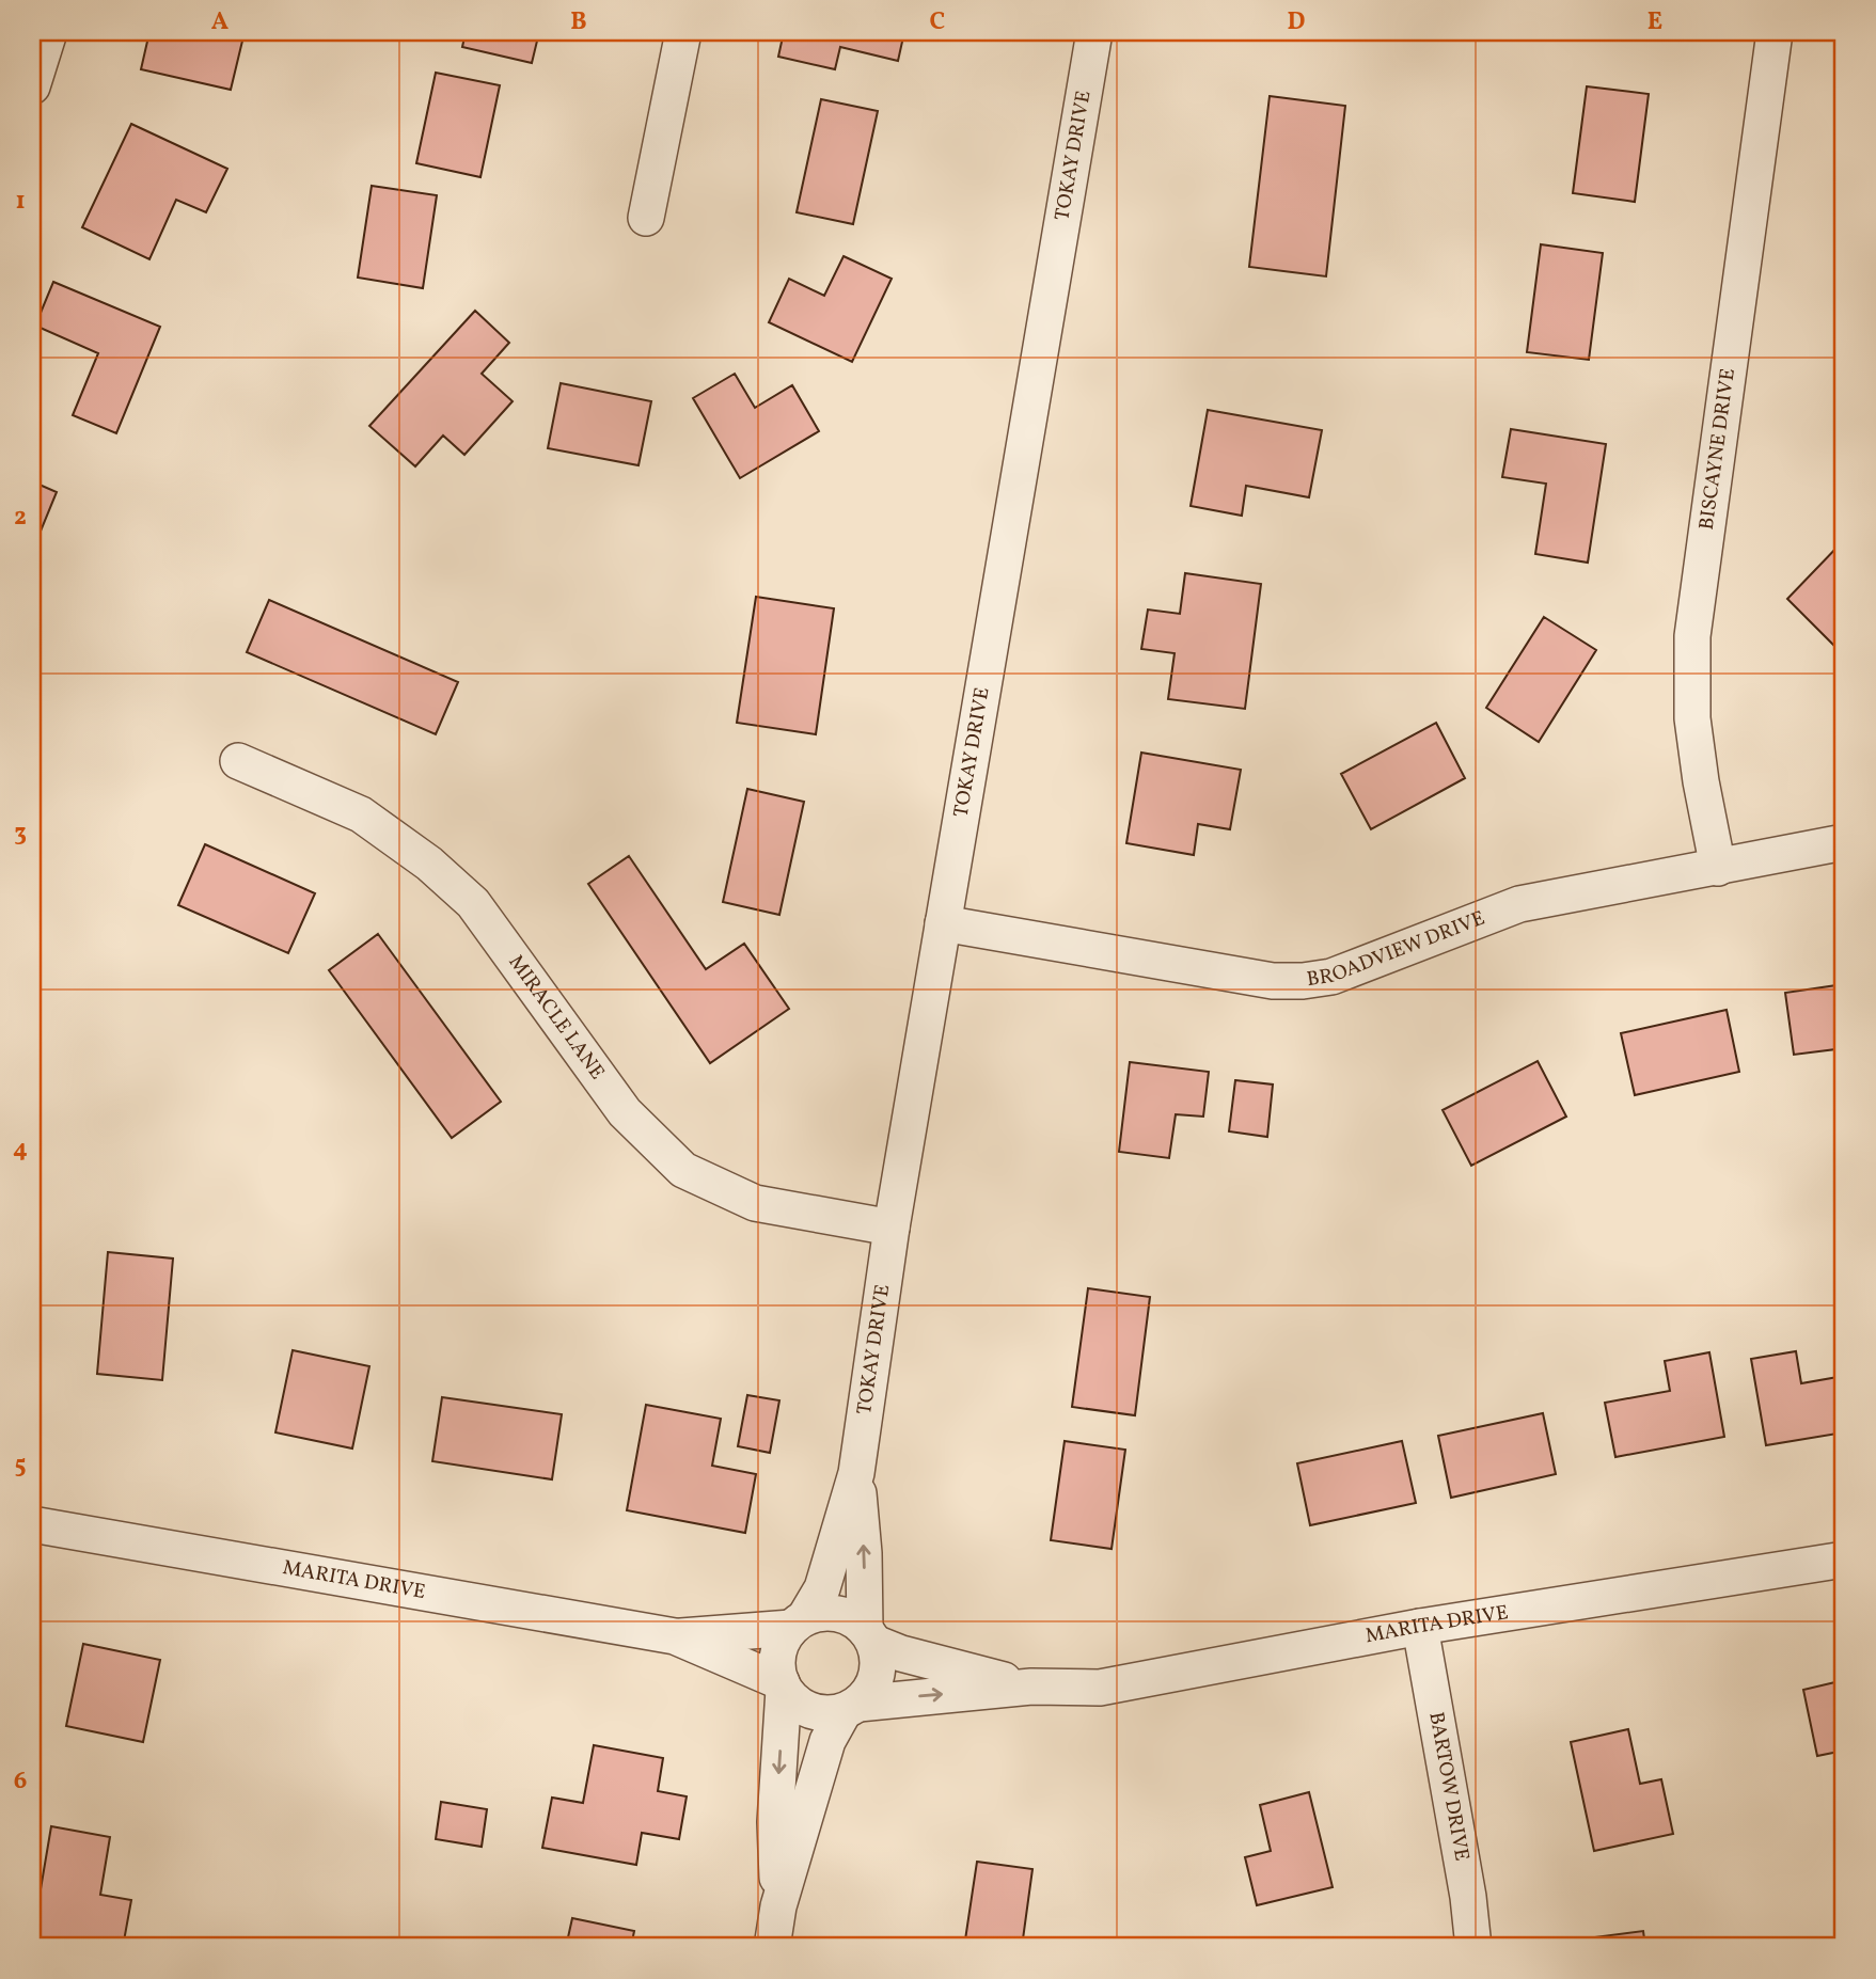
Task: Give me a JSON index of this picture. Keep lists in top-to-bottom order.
{
  "streets": {
    "street": [
      "TOKAY DRIVE",
      "BISCAYNE DRIVE",
      "BROADVIEW DRIVE",
      "MIRACLE LANE",
      "MARITA DRIVE",
      "BARTOW DRIVE"
    ]
  },
  "crossings": [
    ["TOKAY DRIVE", "BROADVIEW DRIVE"],
    ["TOKAY DRIVE", "MIRACLE LANE"],
    ["TOKAY DRIVE", "MARITA DRIVE"],
    ["BISCAYNE DRIVE", "BROADVIEW DRIVE"],
    ["MARITA DRIVE", "BARTOW DRIVE"]
  ],
  "grid": {
    "columns": [
      "A",
      "B",
      "C",
      "D",
      "E"
    ],
    "rows": [
      "1",
      "2",
      "3",
      "4",
      "5",
      "6"
    ]
  }
}
